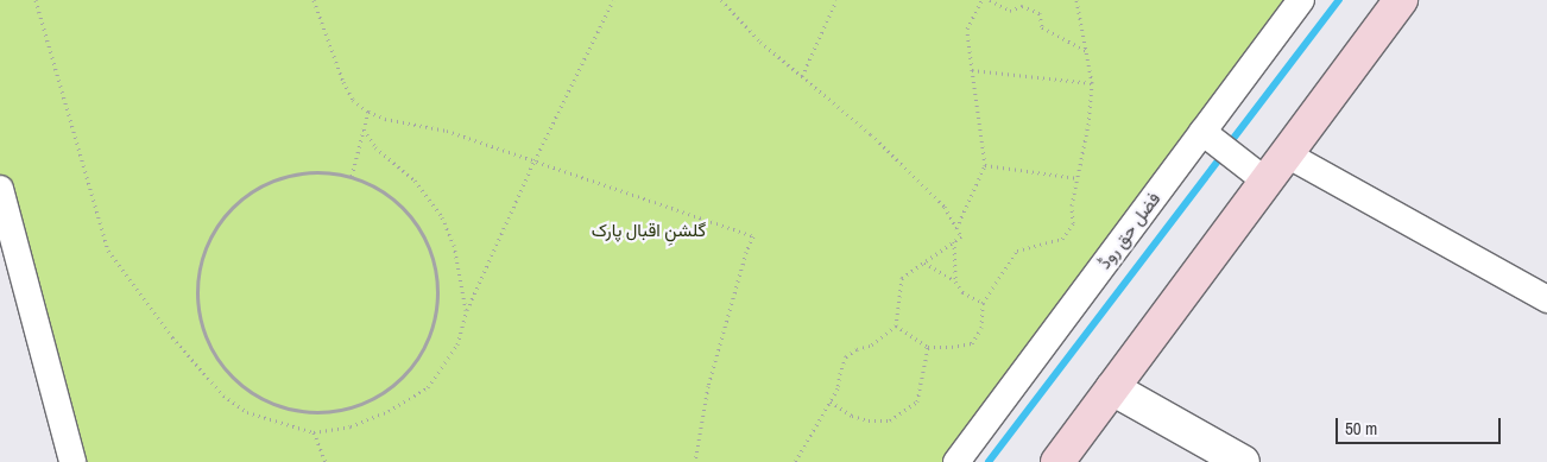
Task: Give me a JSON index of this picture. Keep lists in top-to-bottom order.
{
  "streets": {
    "street": ["فضل حق روڈ"]
  },
  "parks": ["گلشنِ اقبال پارک"],
  "scale_bar": "50 m"
}
